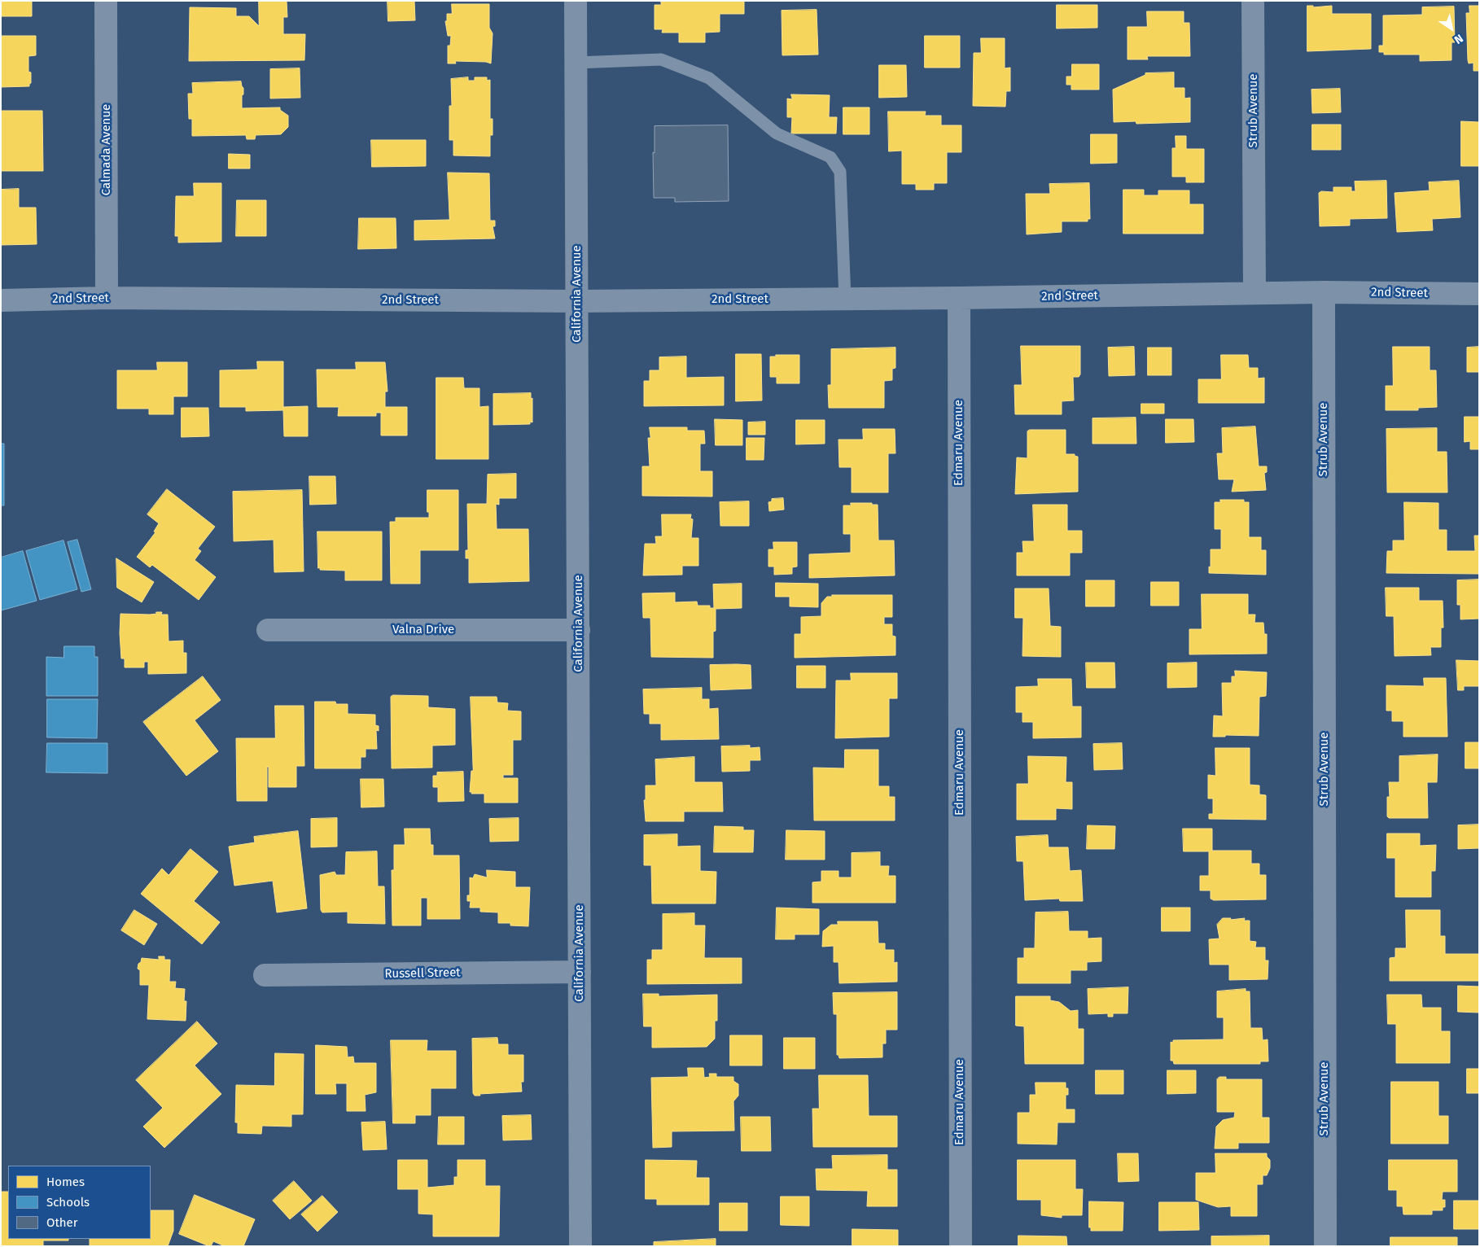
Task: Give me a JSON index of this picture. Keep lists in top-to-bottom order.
{
  "streets": {
    "street": [
      "Strub Avenue",
      "Calmada Avenue",
      "2nd Street",
      "California Avenue",
      "Edmaru Avenue",
      "Valna Drive",
      "Russell Street"
    ]
  },
  "crossings": [
    ["Strub Avenue", "2nd Street"],
    ["Calmada Avenue", "2nd Street"],
    ["2nd Street", "California Avenue"],
    ["2nd Street", "Edmaru Avenue"],
    ["California Avenue", "Valna Drive"],
    ["California Avenue", "Russell Street"]
  ],
  "legend": ["Homes", "Schools", "Other"],
  "north": "bottom right"
}
